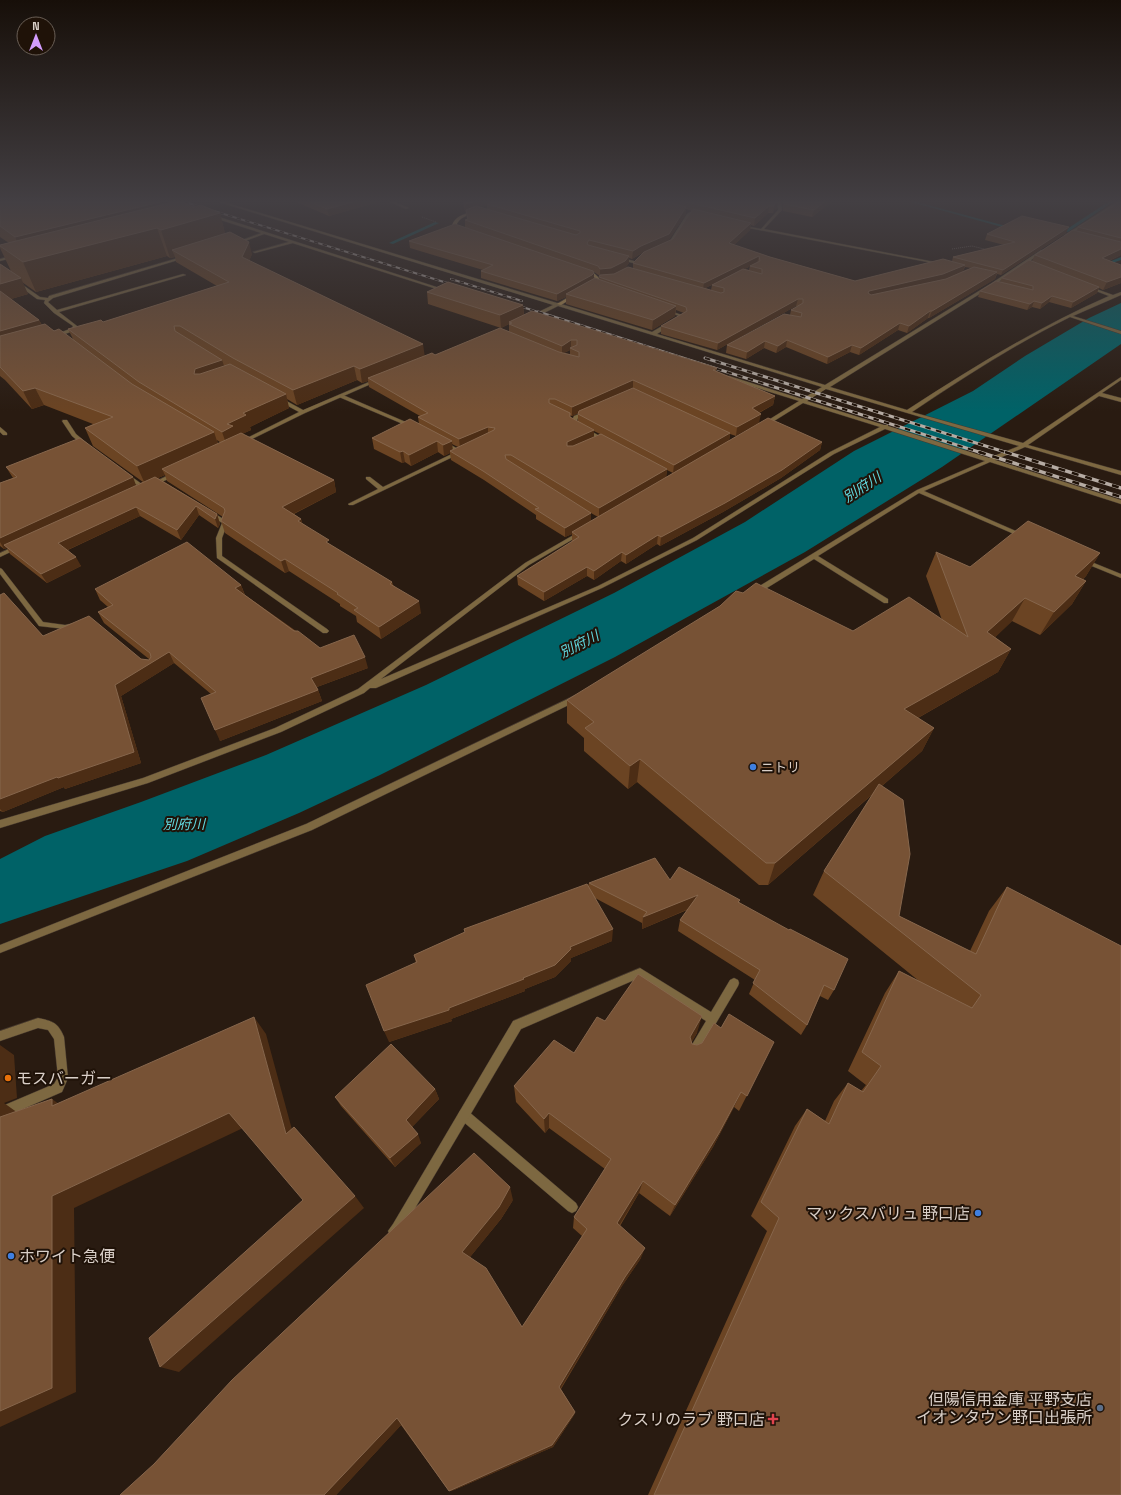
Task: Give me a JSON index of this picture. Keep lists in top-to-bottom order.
{
  "water": ["別府川"],
  "places": {
    "other": [
      "ニトリ",
      "モスバーガー",
      "マックスバリュ 野口店",
      "ホワイト急便",
      "但陽信用金庫 平野支店 イオンタウン野口出張所"
    ],
    "health": ["クスリのラブ 野口店"]
  },
  "north": "top"
}
